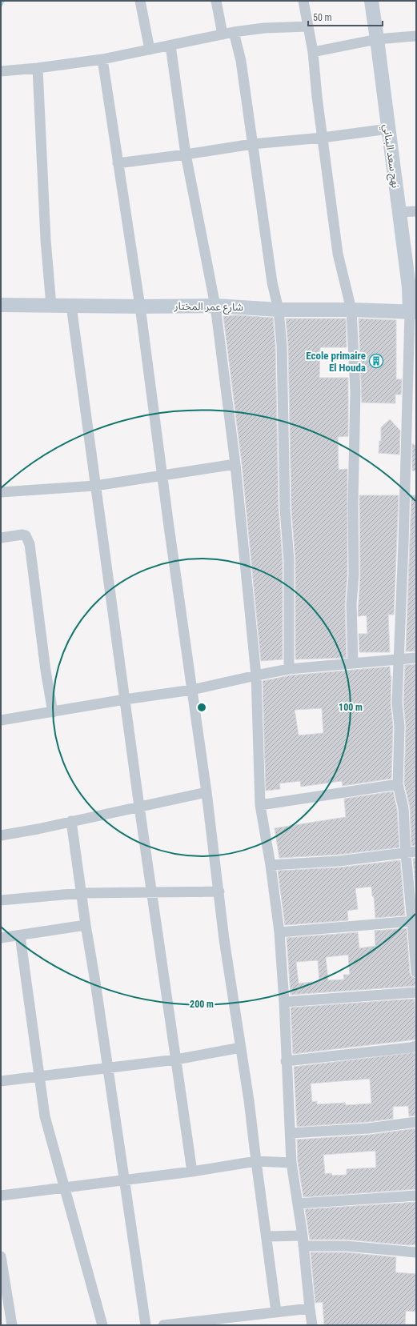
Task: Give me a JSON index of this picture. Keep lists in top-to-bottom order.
{
  "streets": {
    "street": ["نهج سعد البناني", "شارع عمر المختار"]
  },
  "crossings": [
    ["نهج سعد البناني", "شارع عمر المختار"]
  ],
  "places": {
    "building": ["Ecole primaire El Houda"]
  },
  "scale_bar": "50 m",
  "rings": ["100 m", "200 m"]
}
